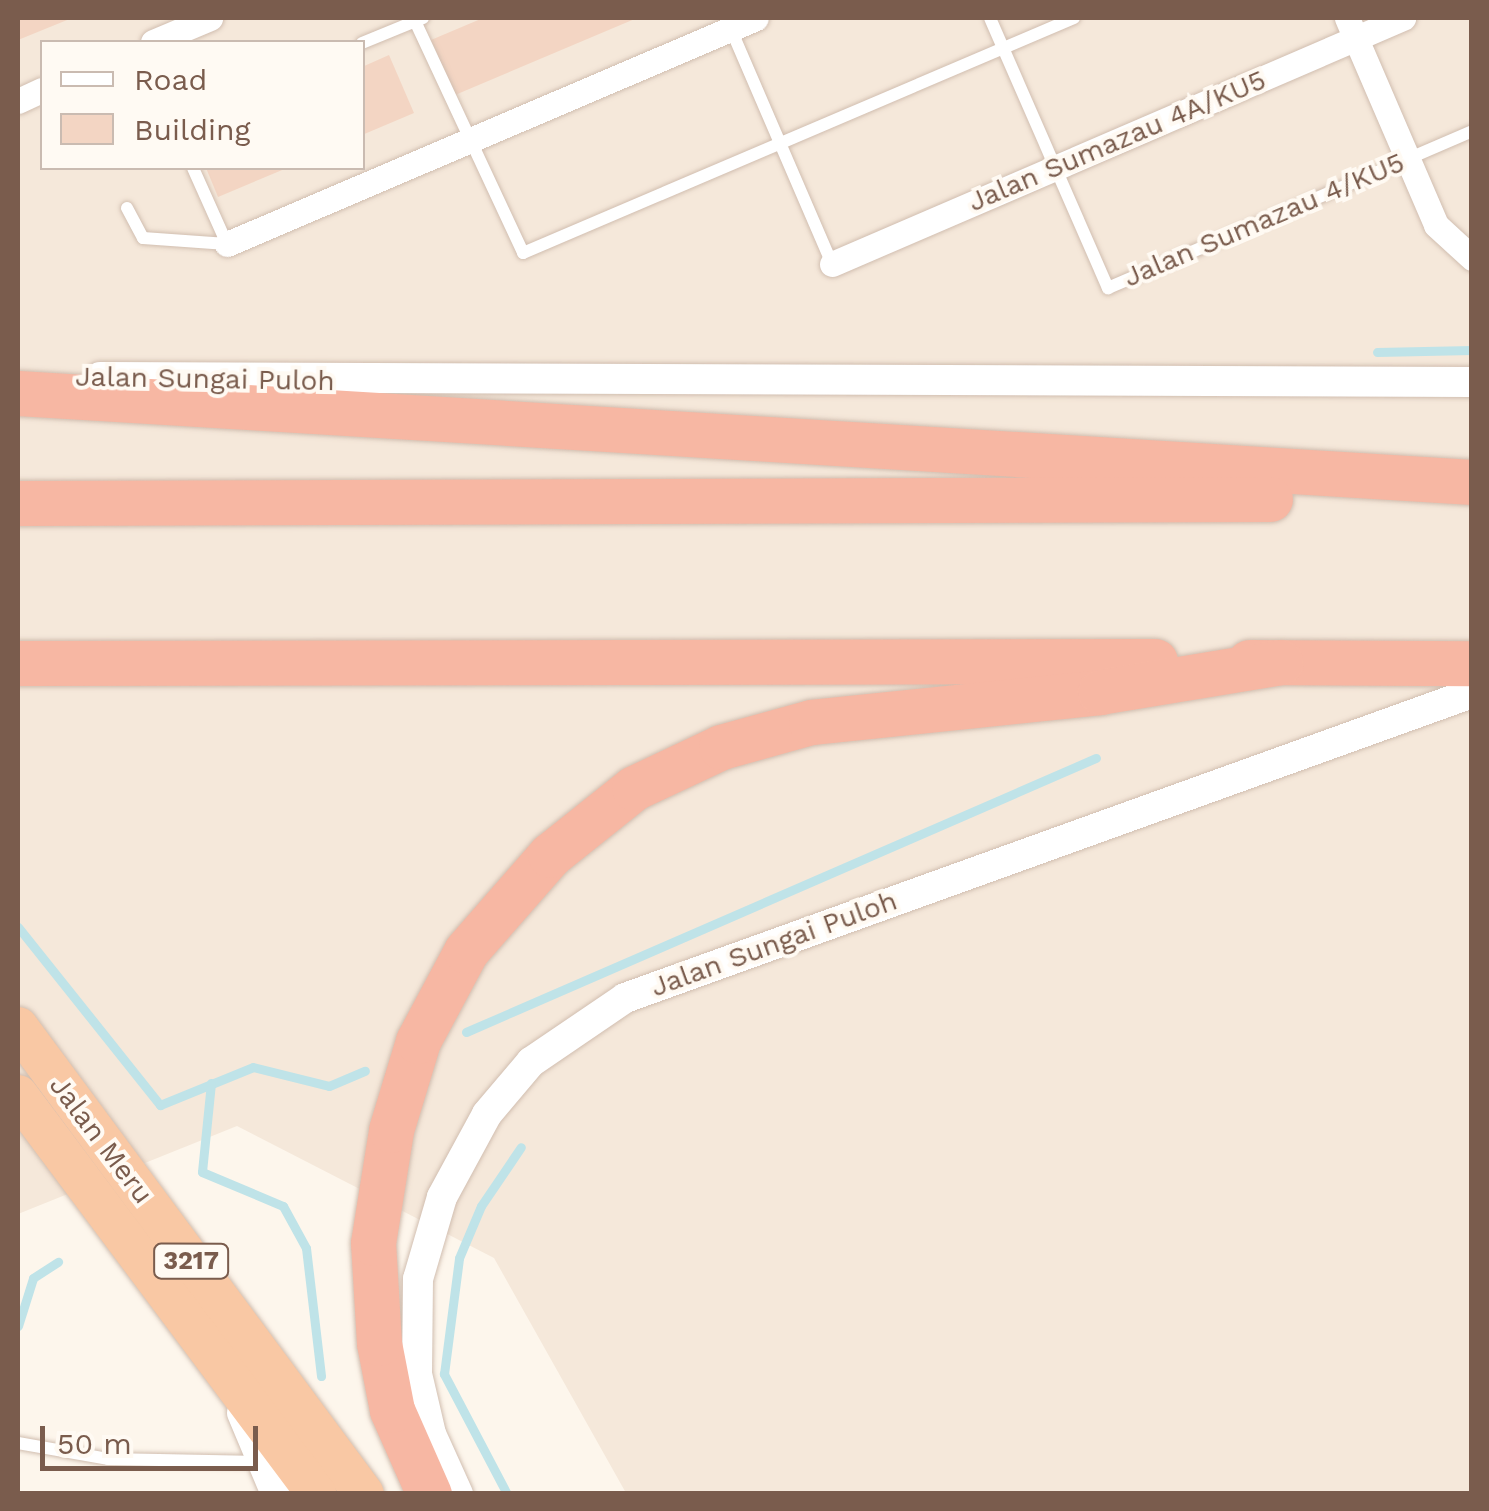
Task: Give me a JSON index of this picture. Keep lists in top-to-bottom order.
{
  "streets": {
    "highway": ["Jalan Meru", "3217"],
    "street": ["Jalan Sumazau 4A/KU5", "Jalan Sungai Puloh"],
    "lane": ["Jalan Sumazau 4/KU5"]
  },
  "crossings": [
    ["Jalan Sumazau 4A/KU5", "Jalan Sumazau 4/KU5"]
  ],
  "legend": ["Road", "Building"],
  "scale_bar": "50 m"
}
